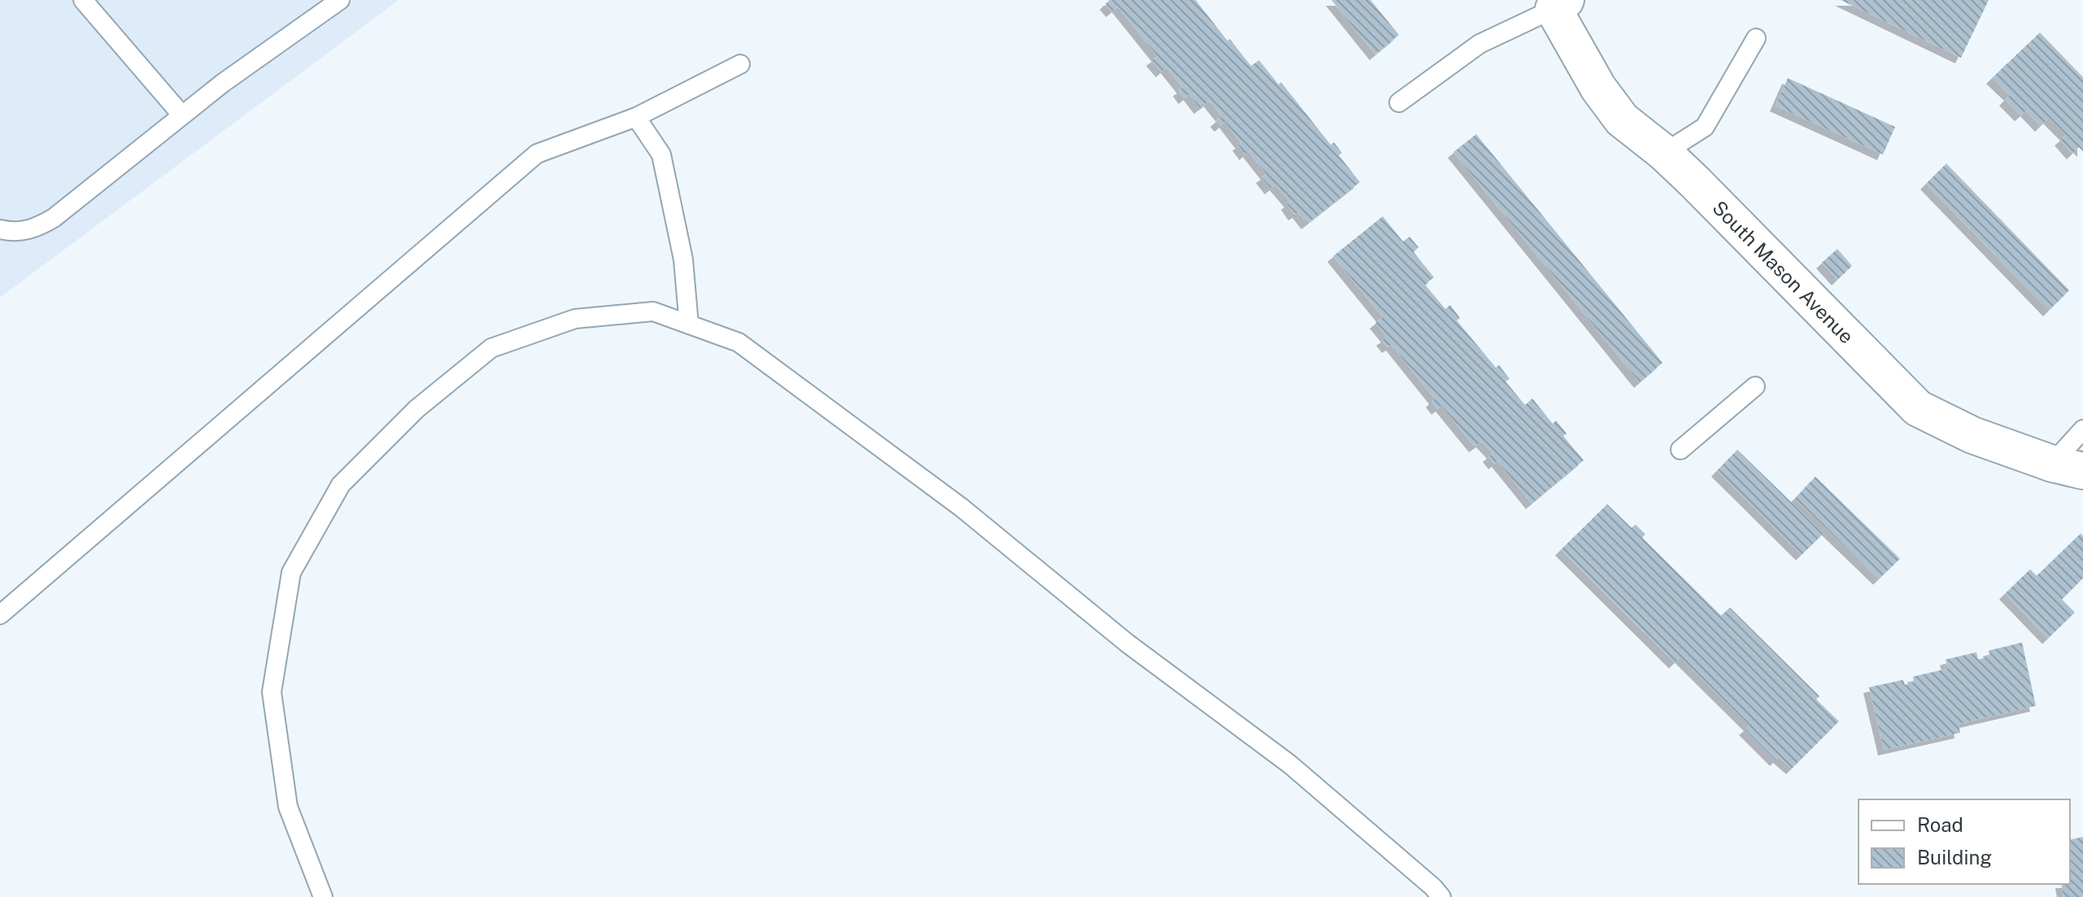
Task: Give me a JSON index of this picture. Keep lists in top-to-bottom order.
{
  "streets": {
    "street": ["South Mason Avenue"]
  },
  "legend": ["Road", "Building"]
}
